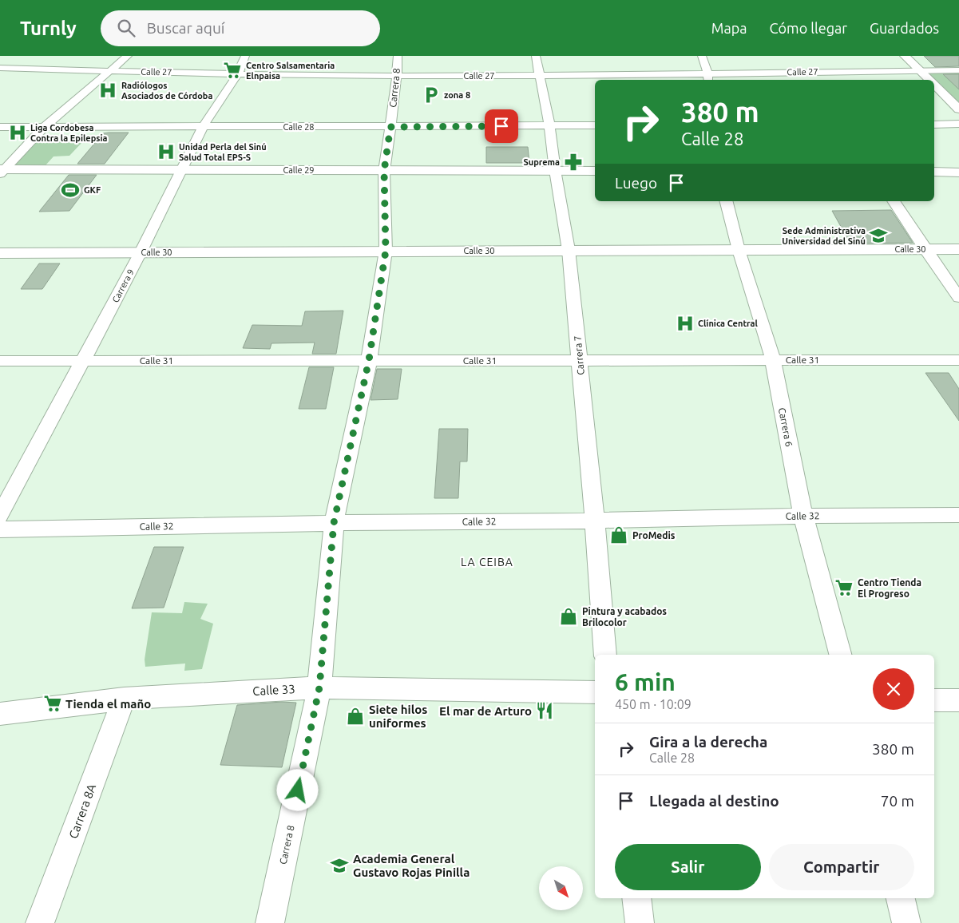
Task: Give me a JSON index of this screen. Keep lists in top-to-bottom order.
{
  "streets": {
    "street": [
      "Calle 27",
      "Carrera 8",
      "Calle 28",
      "Calle 29",
      "Calle 30",
      "Carrera 9",
      "Carrera 7",
      "Calle 31",
      "Carrera 6",
      "Calle 32",
      "Calle 33",
      "Carrera 8A"
    ]
  },
  "crossings": [
    ["Calle 27", "Carrera 8"],
    ["Calle 27", "Carrera 9"],
    ["Calle 27", "Carrera 7"],
    ["Carrera 8", "Calle 28"],
    ["Carrera 8", "Calle 29"],
    ["Carrera 8", "Calle 30"],
    ["Carrera 8", "Calle 31"],
    ["Carrera 8", "Calle 32"],
    ["Carrera 8", "Calle 33"],
    ["Calle 28", "Carrera 9"],
    ["Calle 28", "Carrera 7"],
    ["Calle 29", "Carrera 9"],
    ["Calle 29", "Carrera 7"],
    ["Calle 30", "Carrera 9"],
    ["Calle 30", "Carrera 7"],
    ["Calle 30", "Carrera 6"],
    ["Carrera 9", "Calle 31"],
    ["Carrera 7", "Calle 31"],
    ["Carrera 7", "Calle 32"],
    ["Calle 31", "Carrera 6"],
    ["Carrera 6", "Calle 32"],
    ["Calle 33", "Carrera 8A"]
  ],
  "districts": ["LA CEIBA"],
  "places": {
    "supermarket": ["Centro Salsamentaria Elnpaisa", "Centro Tienda El Progreso", "Tienda el maño"],
    "hospital": [
      "Radiólogos Asociados de Córdoba",
      "Liga Cordobesa Contra la Epilepsia",
      "Unidad Perla del Sinú Salud Total EPS-S",
      "Clínica Central"
    ],
    "parking": ["zona 8"],
    "pharmacy": ["Suprema"],
    "sports": ["GKF"],
    "school or university": ["Sede Administrativa Universidad del Sinú", "Academia General Gustavo Rojas Pinilla"],
    "shop": ["ProMedis", "Pintura y acabados Brilocolor", "Siete hilos uniformes"],
    "restaurant": ["El mar de Arturo"]
  },
  "north": "bottom right",
  "page": {
    "header": "Turnly",
    "search": "Buscar aquí",
    "nav": ["Mapa", "Cómo llegar", "Guardados"],
    "turn": ["380 m", "Calle 28"],
    "then": "Luego",
    "heading": ["6 min", "450 m · 10:09"],
    "list": [
      {
        "name": "Gira a la derecha",
        "note": "Calle 28",
        "value": "380 m"
      },
      {
        "name": "Llegada al destino",
        "value": "70 m"
      }
    ],
    "buttons": ["Salir", "Compartir"]
  }
}
